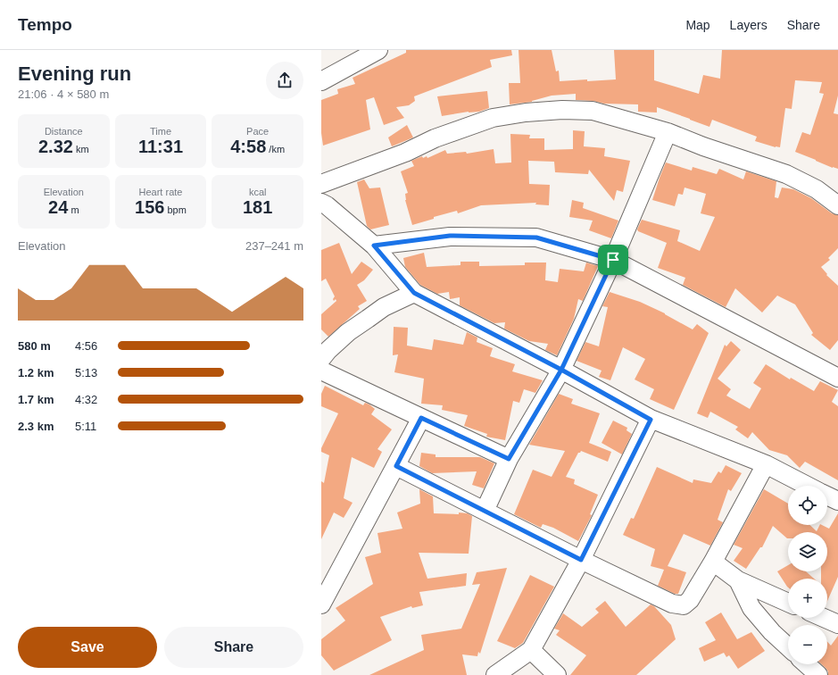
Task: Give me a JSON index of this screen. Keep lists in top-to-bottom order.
{
  "page": {
    "header": "Tempo",
    "nav": ["Map", "Layers", "Share"],
    "heading": ["Evening run", "21:06 · 4 × 580 m"],
    "stats": [
      ["Distance", "2.32 km"],
      ["Time", "11:31"],
      ["Pace", "4:58 /km"],
      ["Elevation", "24 m"],
      ["Heart rate", "156 bpm"],
      ["kcal", "181"]
    ],
    "chart": ["Elevation", "237–241 m"],
    "list": [
      {
        "name": "580 m",
        "note": "4:56"
      },
      {
        "name": "1.2 km",
        "note": "5:13"
      },
      {
        "name": "1.7 km",
        "note": "4:32"
      },
      {
        "name": "2.3 km",
        "note": "5:11"
      }
    ],
    "map_buttons": ["+", "−"],
    "buttons": ["Save", "Share"]
  }
}
